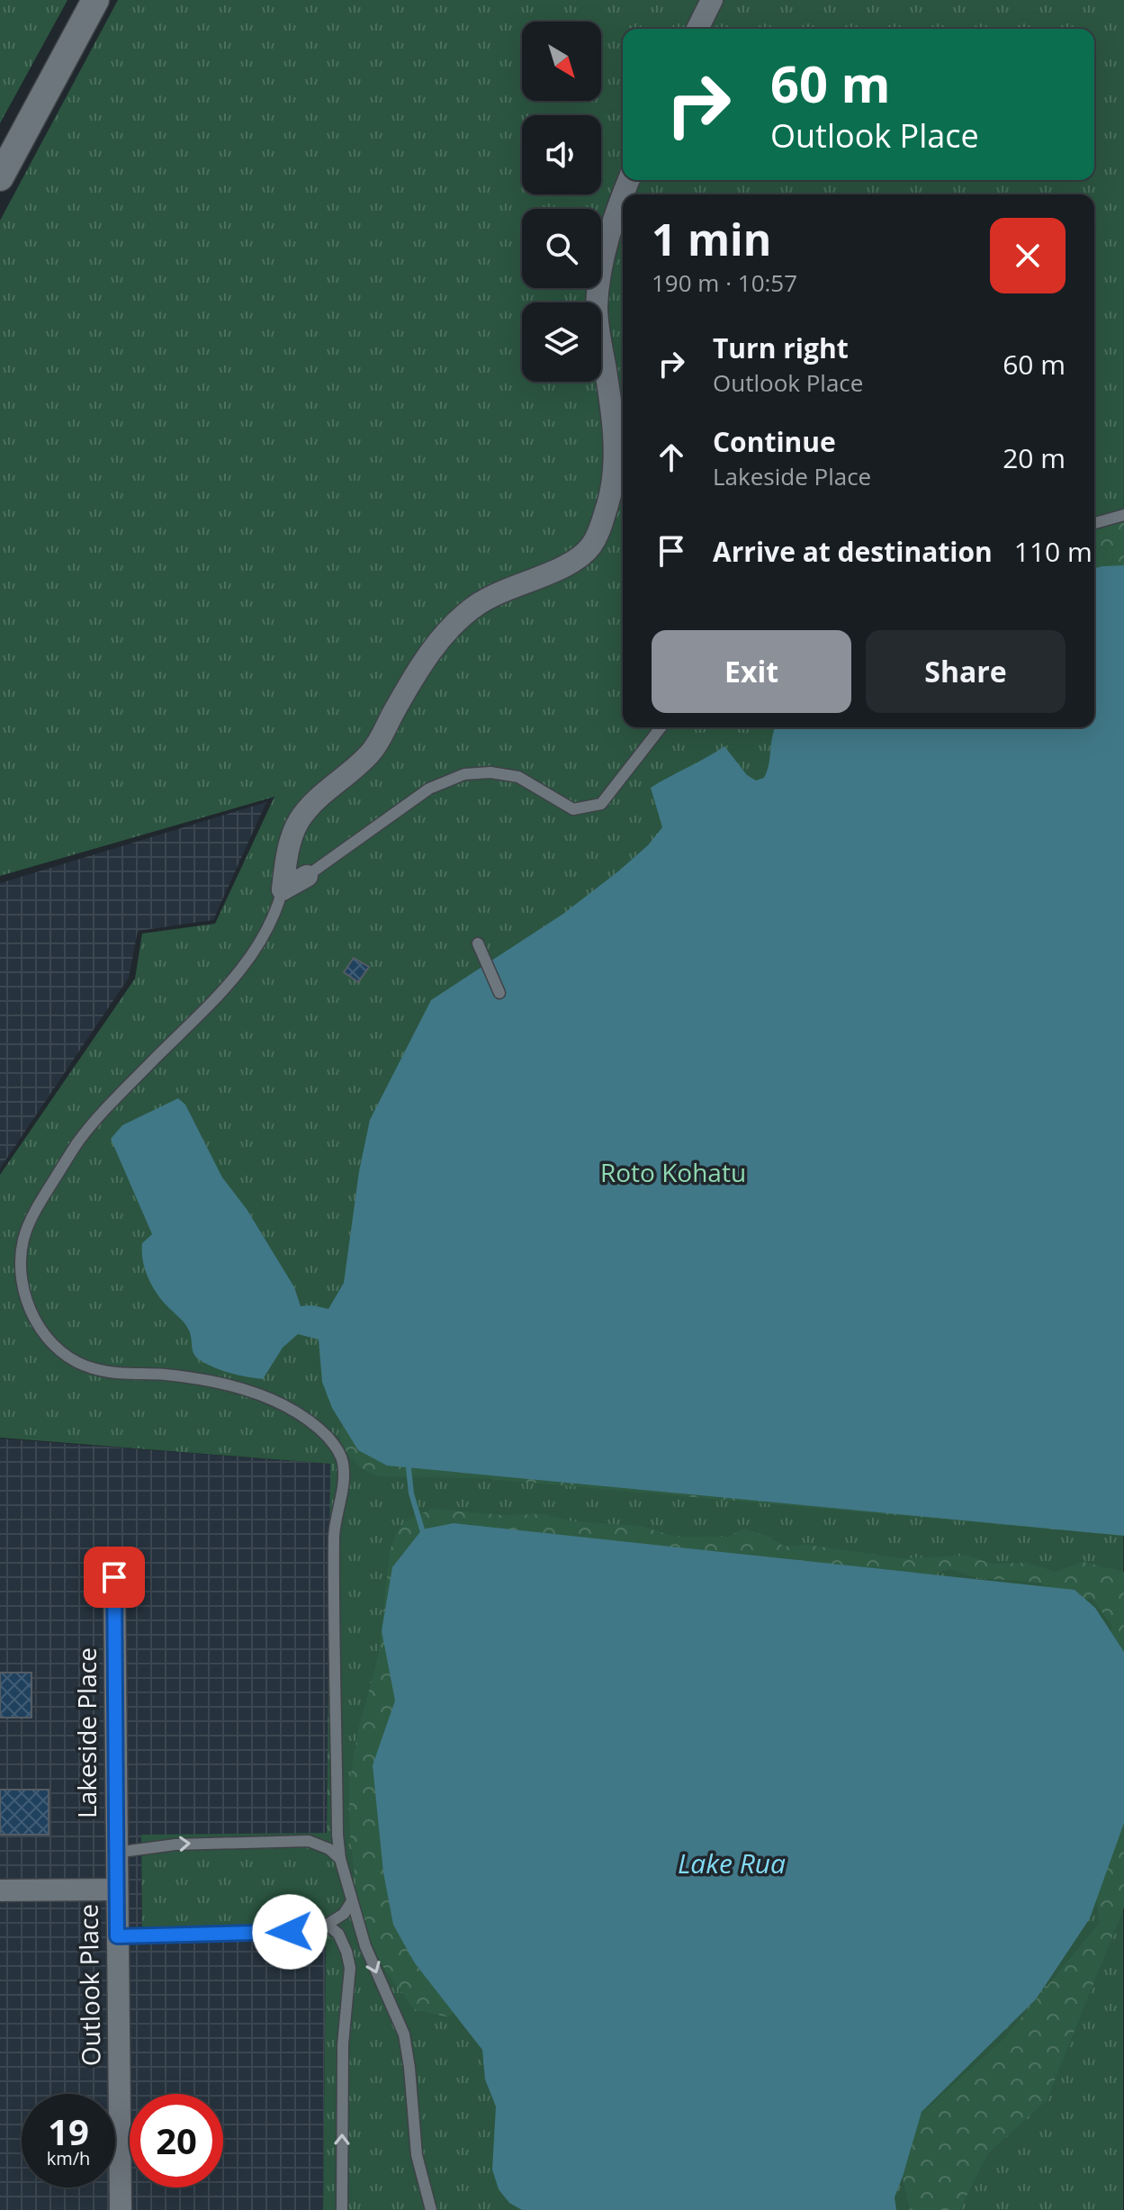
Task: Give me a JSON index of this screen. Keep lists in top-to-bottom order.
{
  "streets": {
    "street": ["Lakeside Place", "Outlook Place"]
  },
  "crossings": [
    ["Lakeside Place", "Outlook Place"]
  ],
  "water": ["Lake Rua"],
  "parks": ["Roto Kohatu"],
  "north": "bottom right",
  "page": {
    "turn": ["60 m", "Outlook Place"],
    "heading": ["1 min", "190 m · 10:57"],
    "list": [
      {
        "name": "Turn right",
        "note": "Outlook Place",
        "value": "60 m"
      },
      {
        "name": "Continue",
        "note": "Lakeside Place",
        "value": "20 m"
      },
      {
        "name": "Arrive at destination",
        "value": "110 m"
      }
    ],
    "buttons": ["Exit", "Share"],
    "speed": "19 km/h",
    "limit": "20"
  }
}
